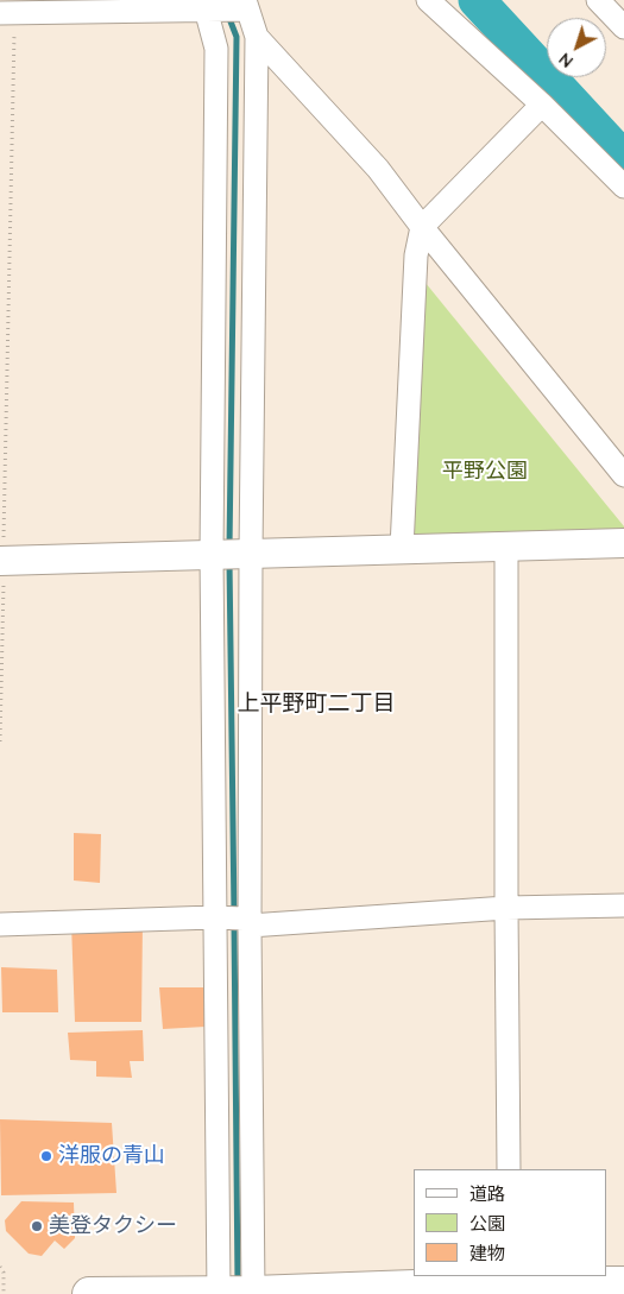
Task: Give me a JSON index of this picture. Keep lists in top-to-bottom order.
{
  "districts": ["上平野町二丁目"],
  "parks": ["平野公園"],
  "places": ["洋服の青山", "美登タクシー"],
  "legend": ["道路", "公園", "建物"],
  "north": "bottom left"
}
